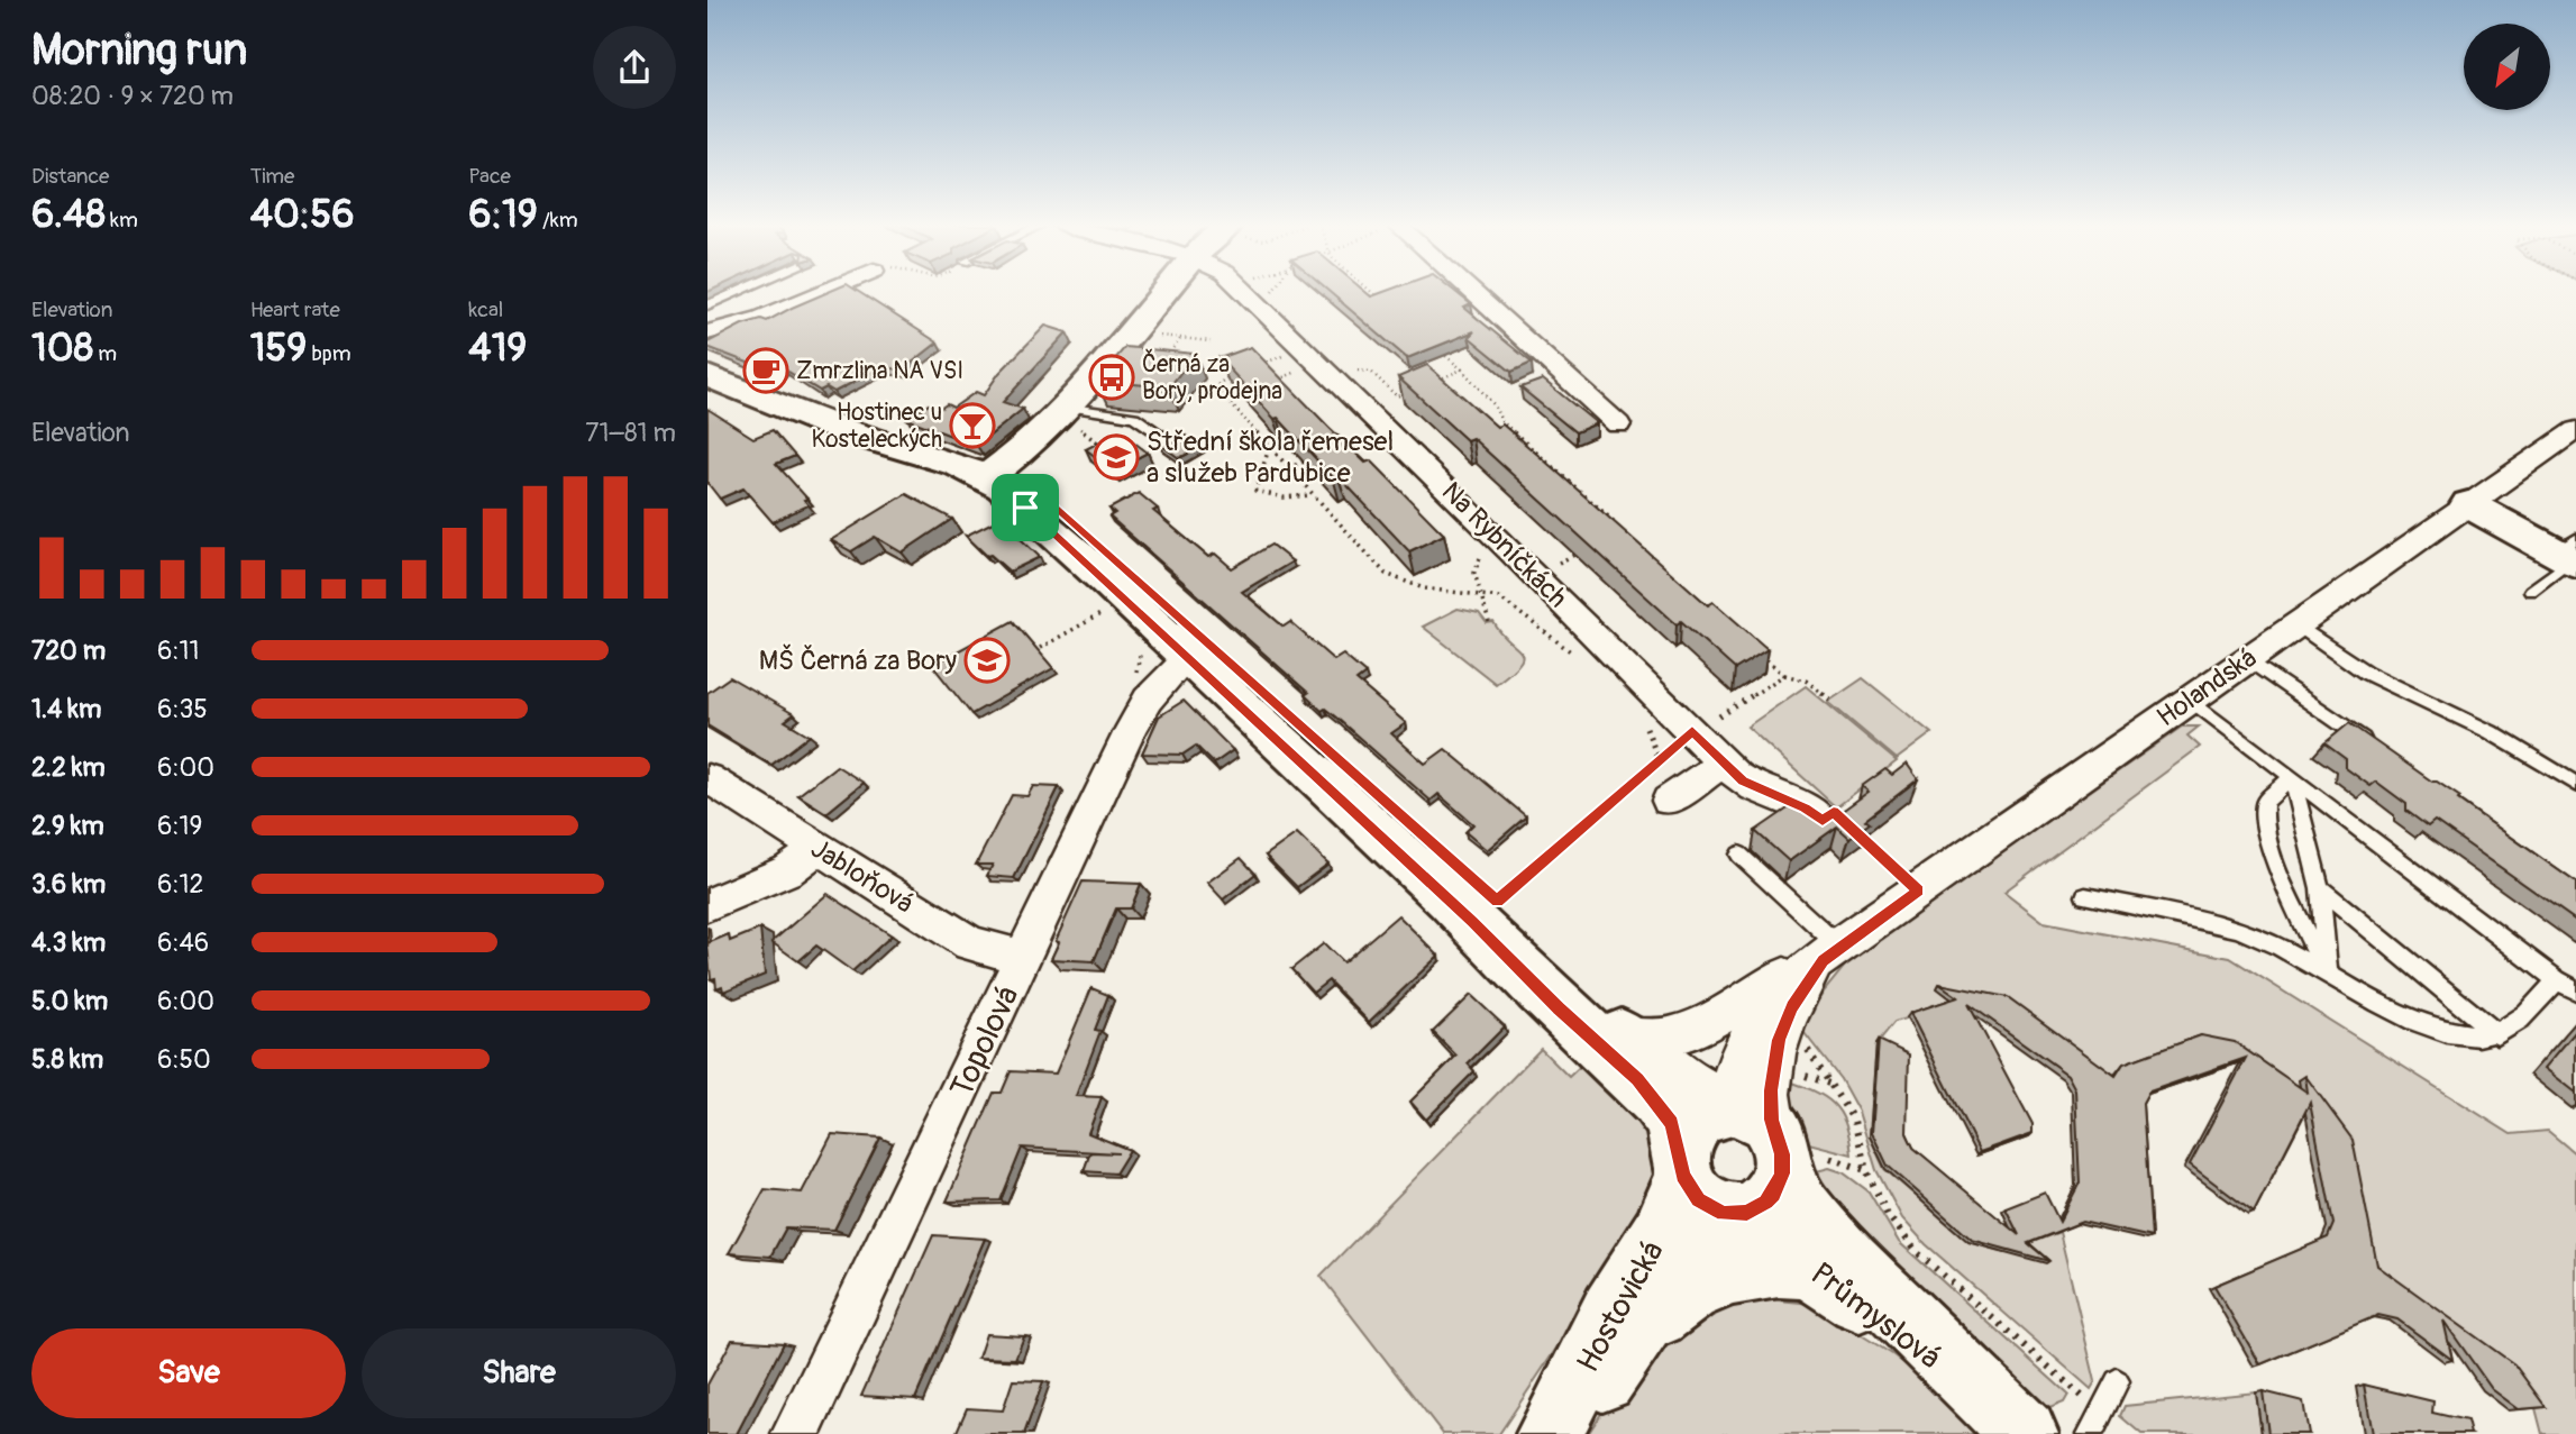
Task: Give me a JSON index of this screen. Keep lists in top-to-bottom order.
{
  "streets": {
    "main road": ["Hostovická", "Průmyslová"],
    "street": [
      "Na Rybníčkách",
      "Holandská",
      "Jabloňová",
      "Topolová"
    ]
  },
  "crossings": [
    ["Holandská", "Hostovická"],
    ["Holandská", "Průmyslová"],
    ["Jabloňová", "Topolová"],
    ["Hostovická", "Průmyslová"]
  ],
  "places": {
    "cafe": ["Zmrzlina NA VSI"],
    "bus stop": ["Černá za Bory, prodejna"],
    "bar": ["Hostinec u Kosteleckých"],
    "school or university": ["Střední škola řemesel a služeb Pardubice", "MŠ Černá za Bory"]
  },
  "north": "bottom left",
  "page": {
    "heading": ["Morning run", "08:20 · 9 × 720 m"],
    "stats": [
      ["Distance", "6.48 km"],
      ["Time", "40:56"],
      ["Pace", "6:19 /km"],
      ["Elevation", "108 m"],
      ["Heart rate", "159 bpm"],
      ["kcal", "419"]
    ],
    "chart": ["Elevation", "71–81 m"],
    "list": [
      {
        "name": "720 m",
        "note": "6:11"
      },
      {
        "name": "1.4 km",
        "note": "6:35"
      },
      {
        "name": "2.2 km",
        "note": "6:00"
      },
      {
        "name": "2.9 km",
        "note": "6:19"
      },
      {
        "name": "3.6 km",
        "note": "6:12"
      },
      {
        "name": "4.3 km",
        "note": "6:46"
      },
      {
        "name": "5.0 km",
        "note": "6:00"
      },
      {
        "name": "5.8 km",
        "note": "6:50"
      }
    ],
    "buttons": ["Save", "Share"]
  }
}
